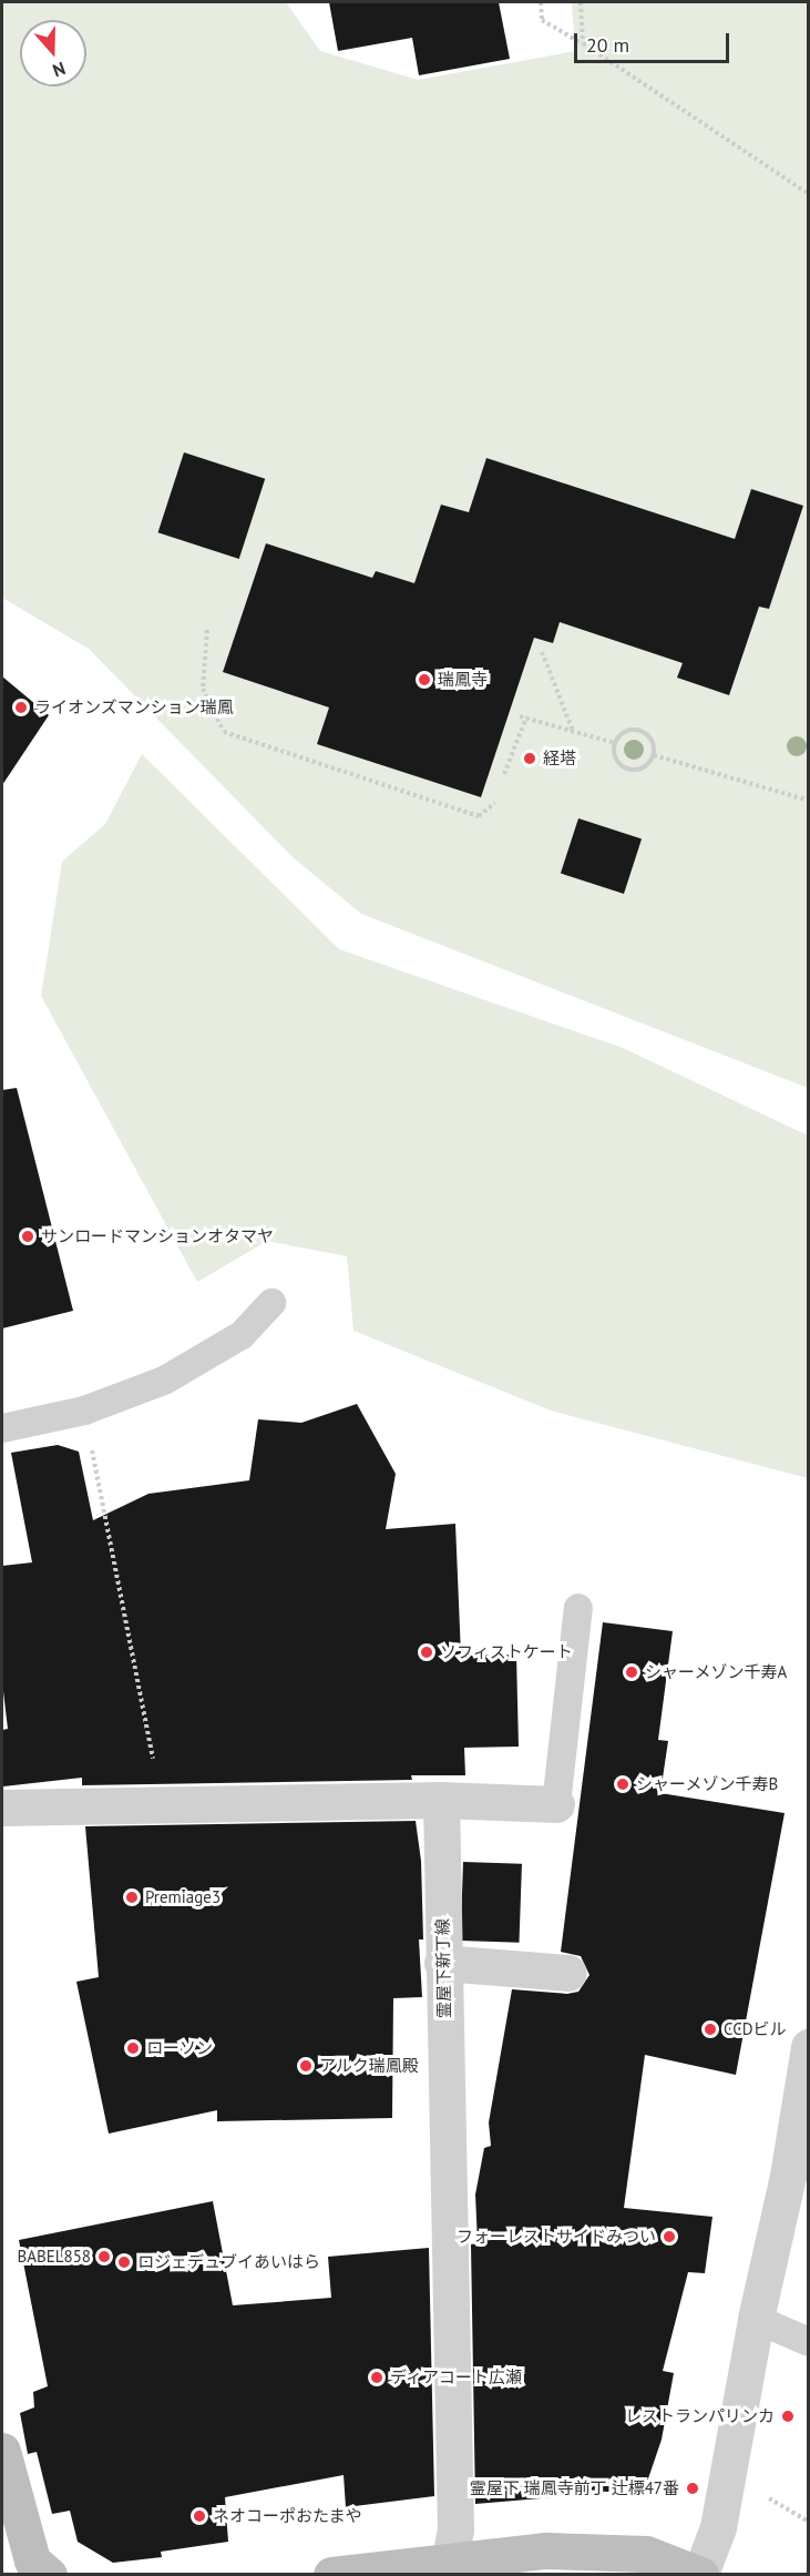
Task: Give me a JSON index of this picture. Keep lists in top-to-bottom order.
{
  "streets": {
    "street": ["霊屋下新丁線"]
  },
  "places": [
    "瑞鳳寺",
    "ライオンズマンション瑞鳳",
    "経塔",
    "サンロードマンションオタマヤ",
    "ソフィストケート",
    "シャーメゾン千寿A",
    "シャーメゾン千寿B",
    "Premiage3",
    "CCDビル",
    "ローソン",
    "アルク瑞鳳殿",
    "フォーレストサイドみつい",
    "BABEL858",
    "ロジェデュブイあいはら",
    "ディアコート広瀬",
    "レストランパリンカ",
    "霊屋下 瑞鳳寺前丁 辻標47番",
    "ネオコーポおたまや"
  ],
  "scale_bar": "20 m",
  "north": "bottom"
}
